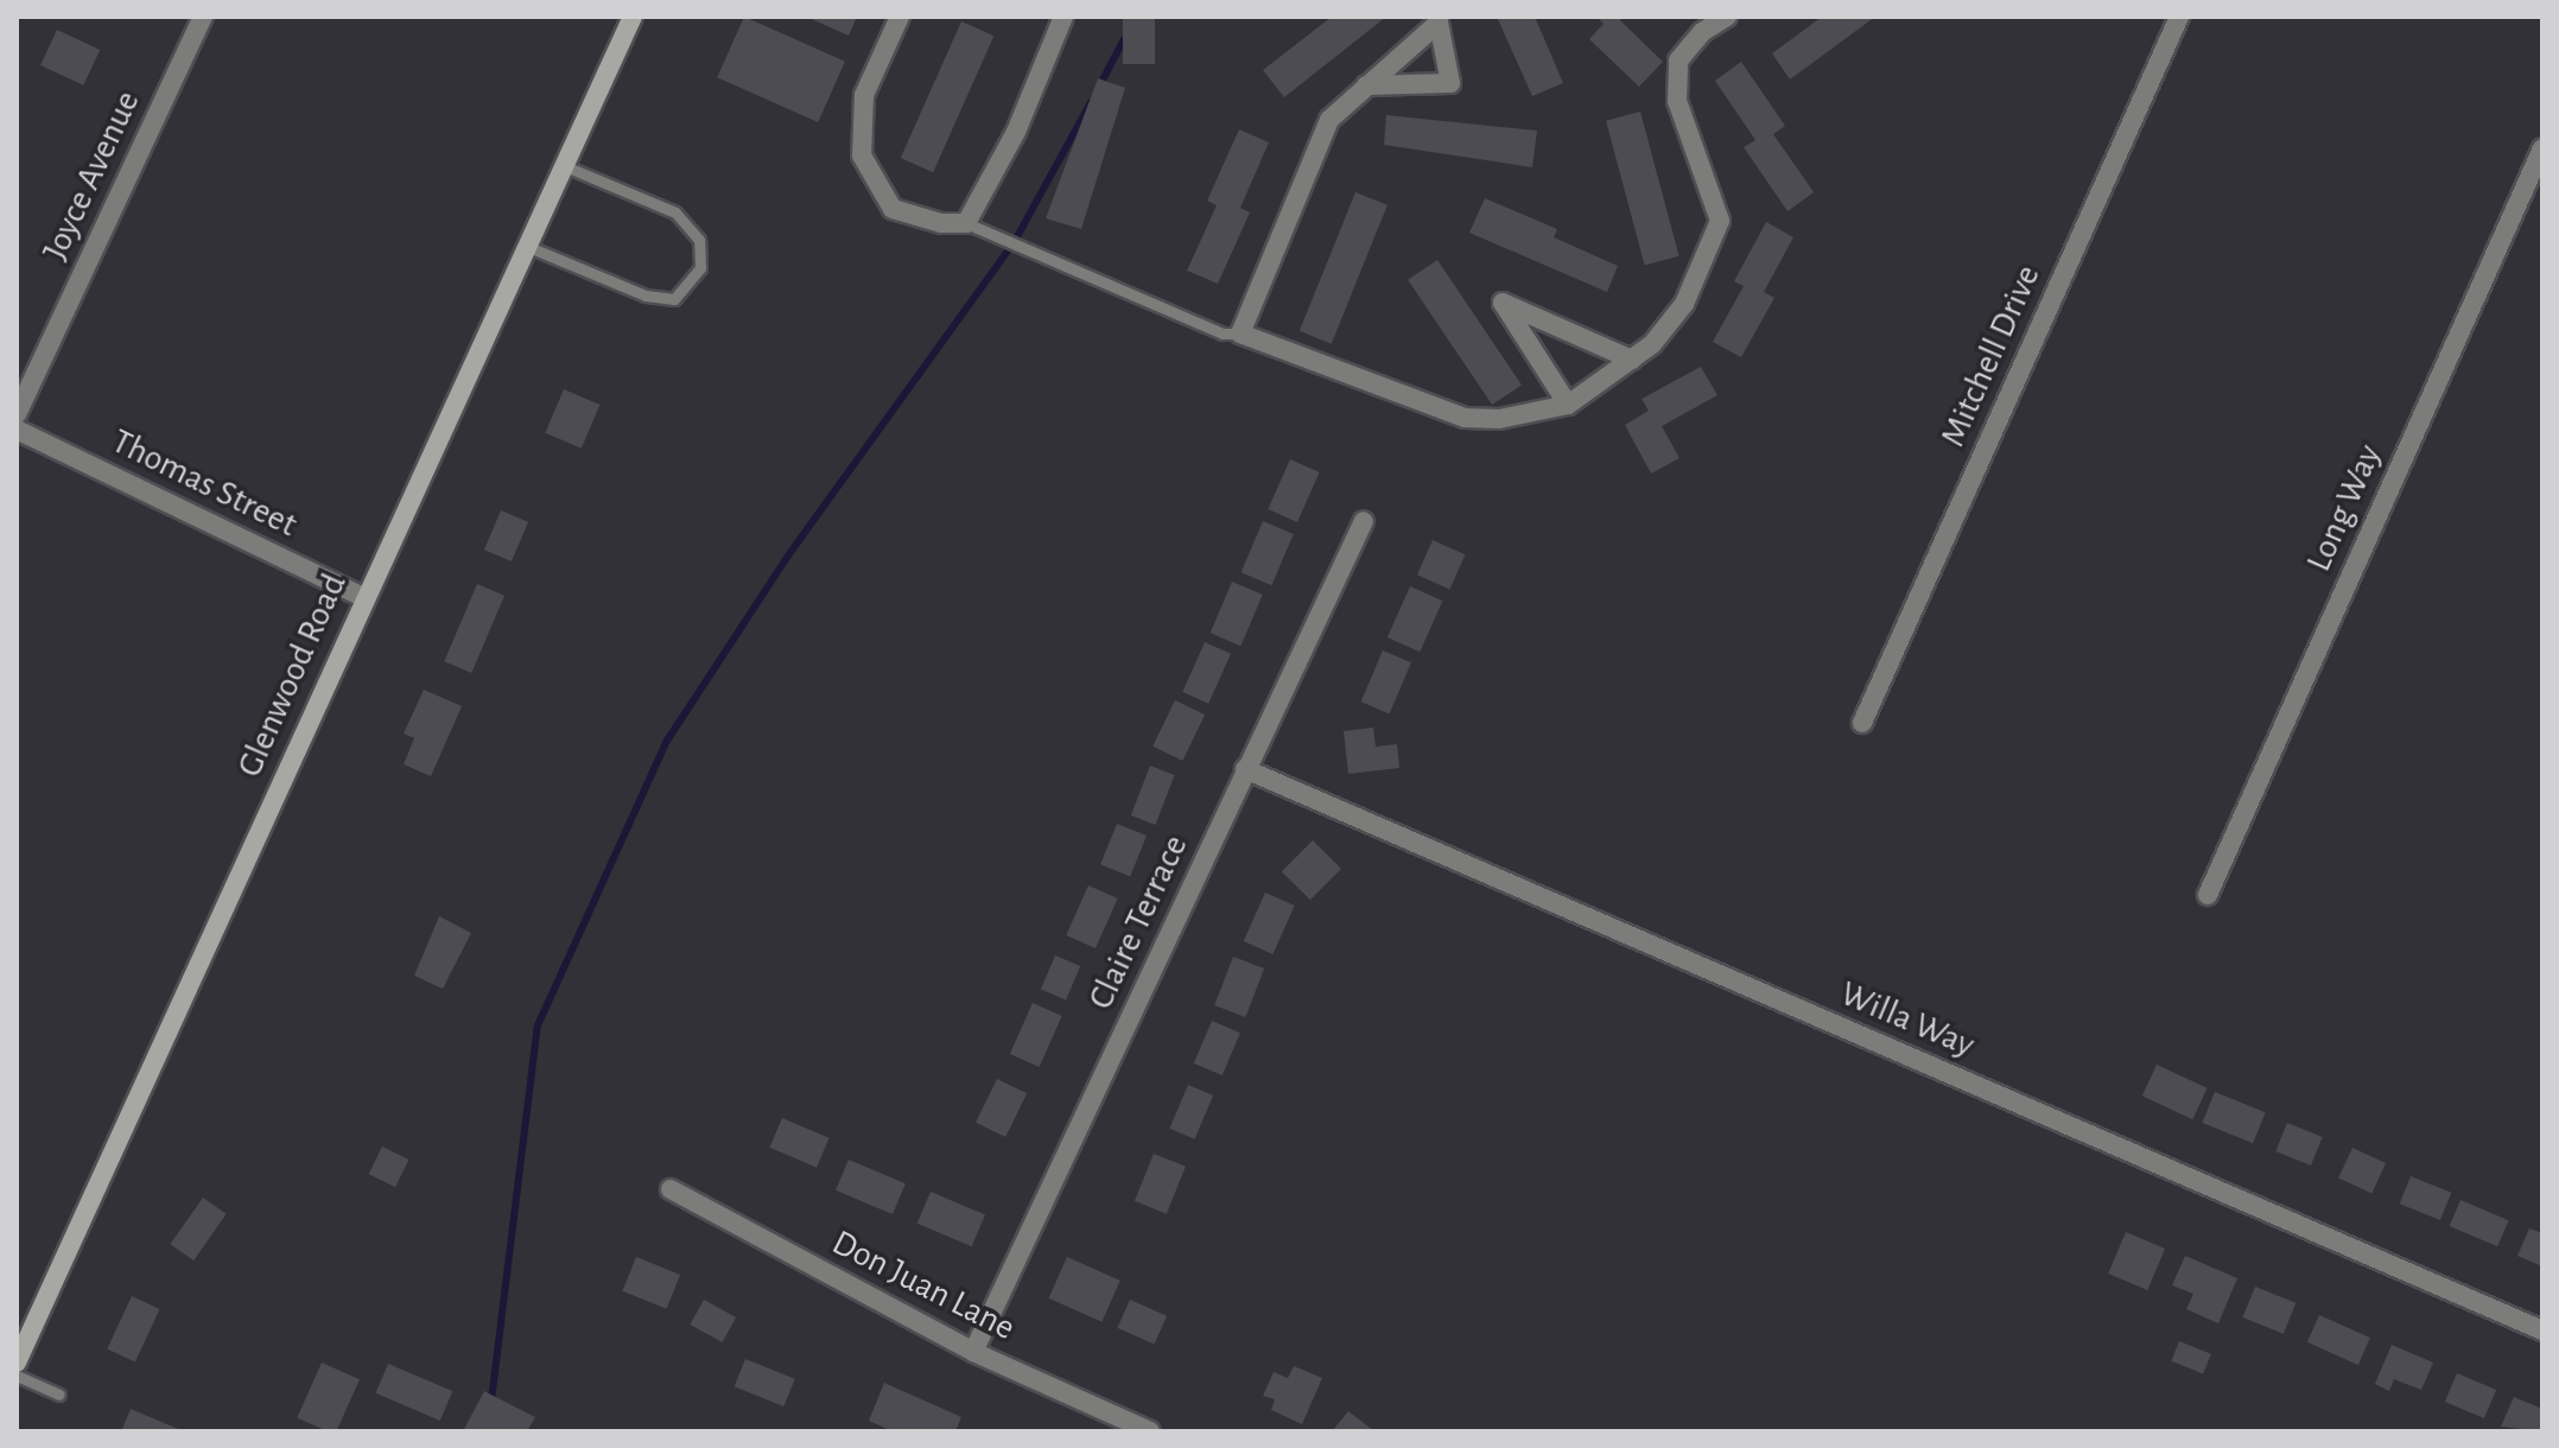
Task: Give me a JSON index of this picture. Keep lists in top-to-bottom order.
{
  "streets": {
    "main road": ["Glenwood Road"],
    "street": [
      "Joyce Avenue",
      "Mitchell Drive",
      "Thomas Street",
      "Long Way",
      "Claire Terrace",
      "Willa Way",
      "Don Juan Lane"
    ]
  },
  "crossings": [
    ["Thomas Street", "Glenwood Road"],
    ["Claire Terrace", "Willa Way"],
    ["Claire Terrace", "Don Juan Lane"]
  ]
}
